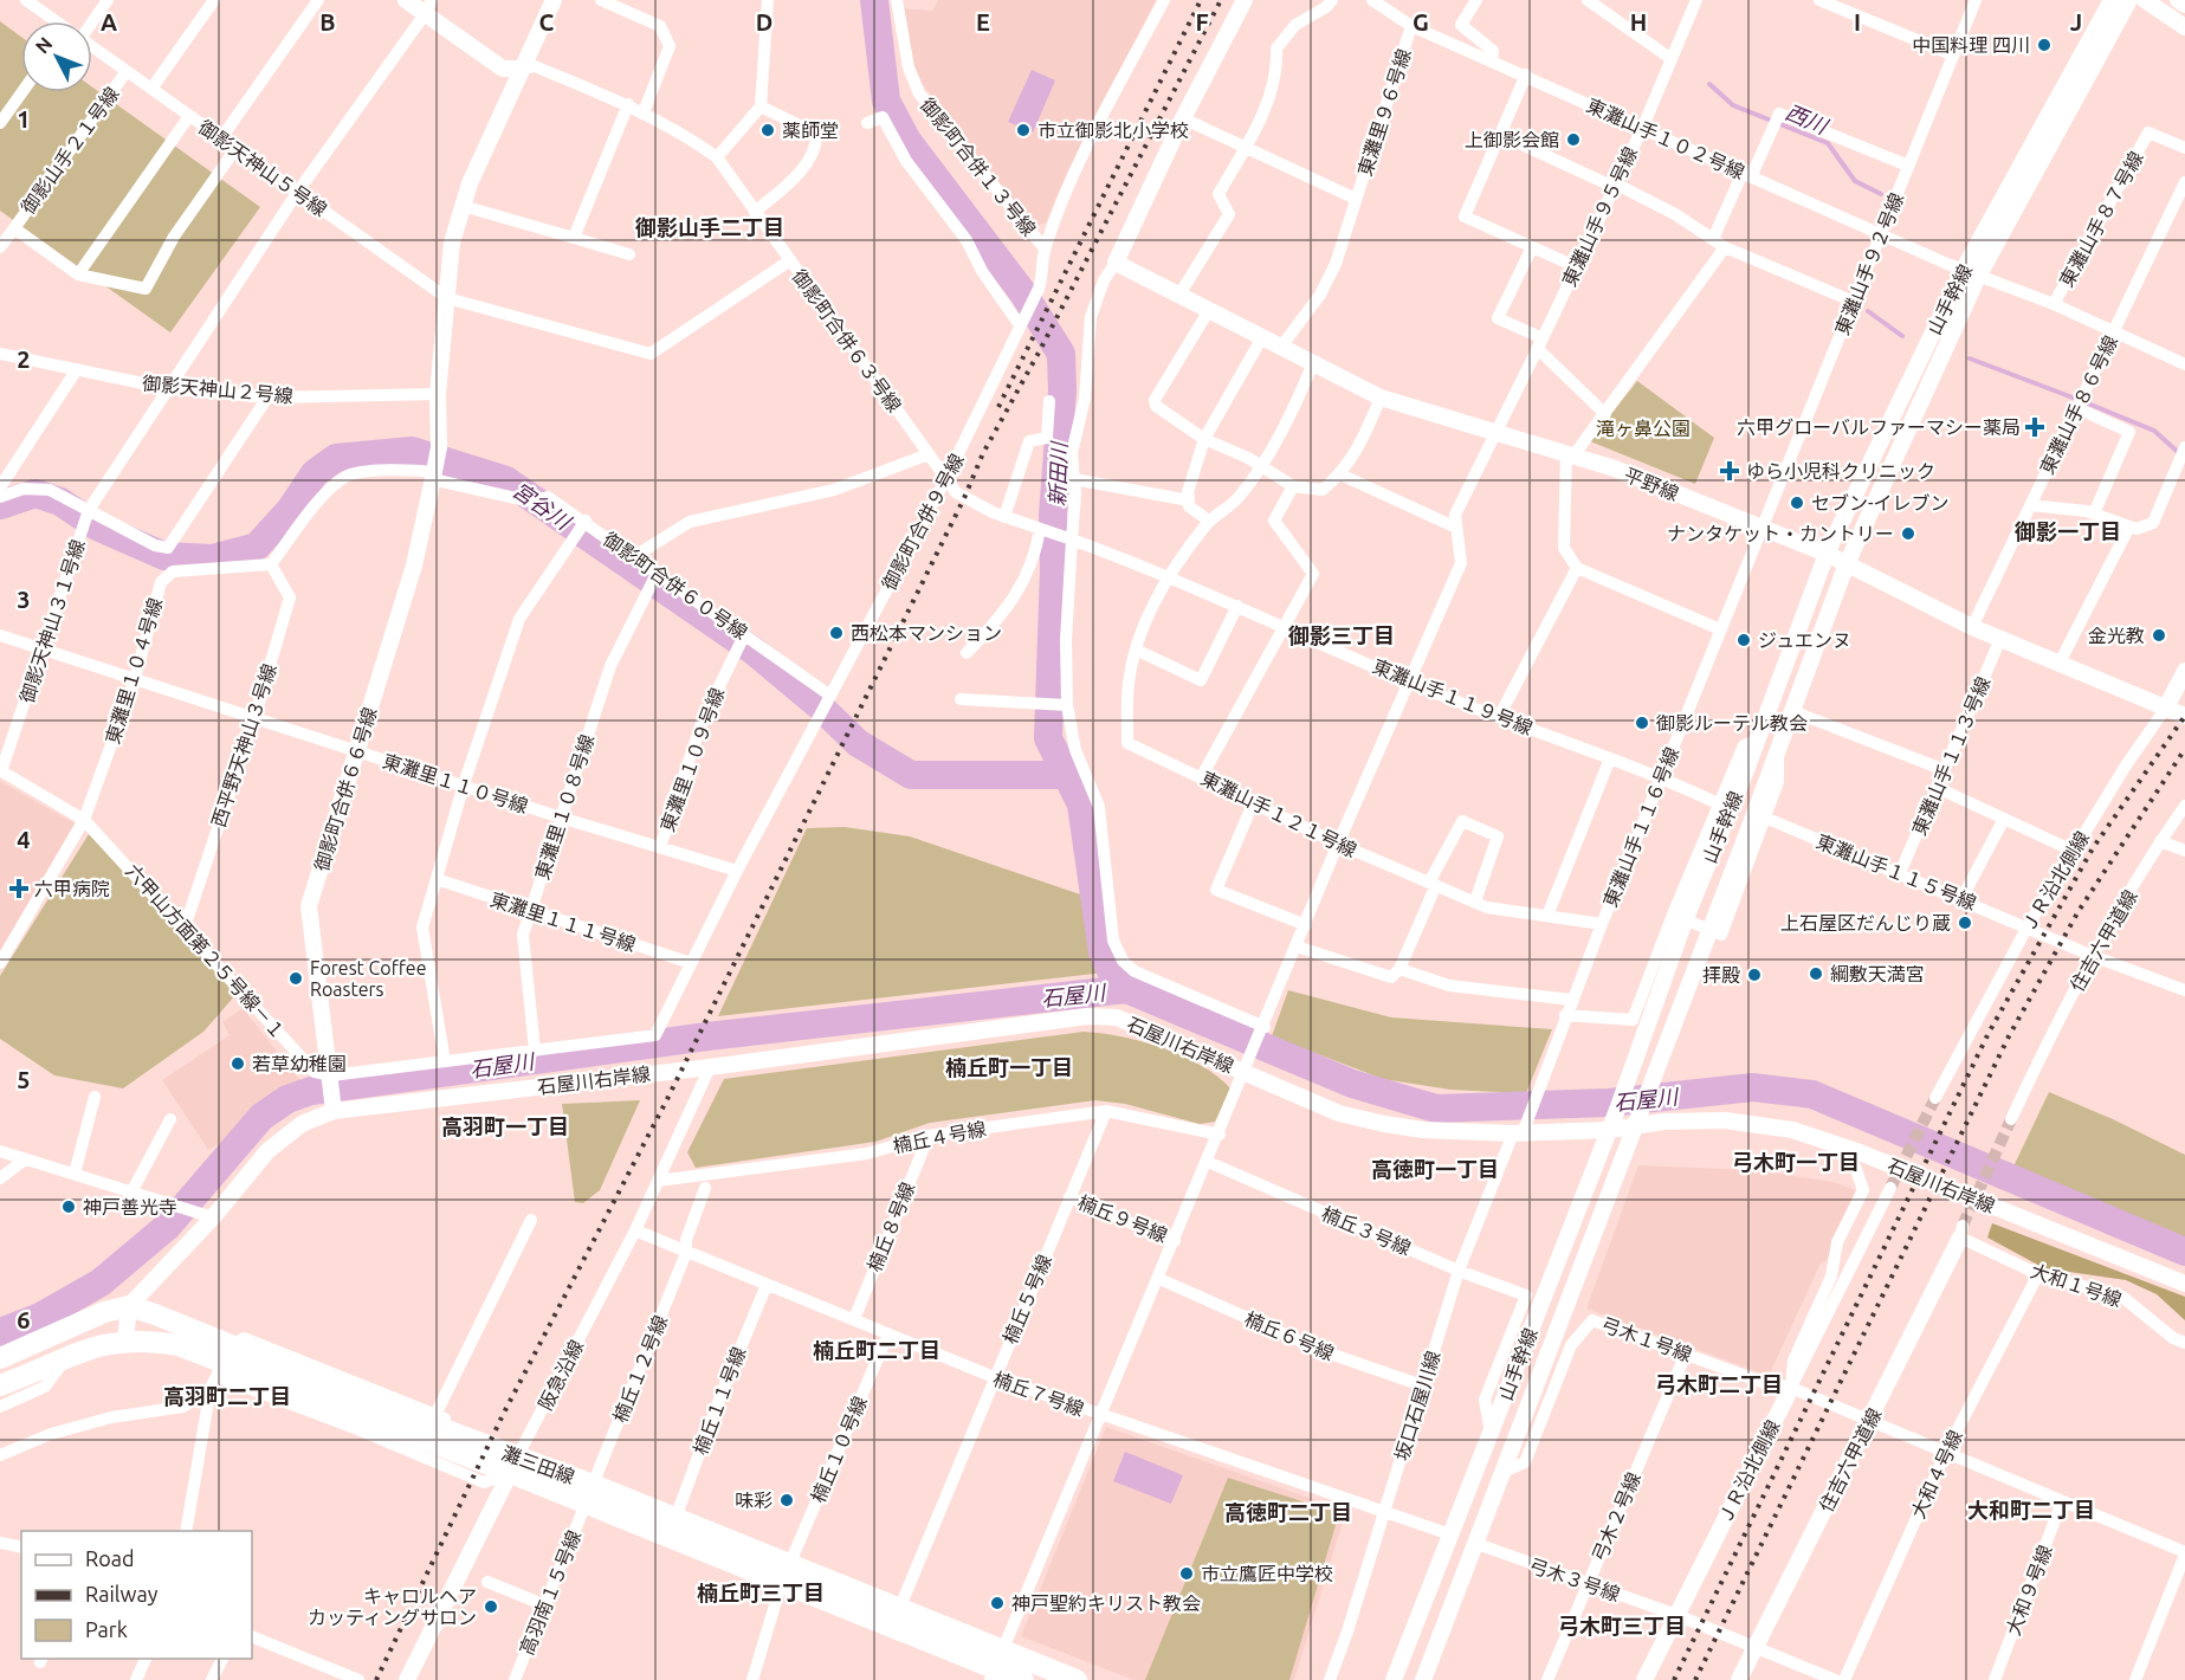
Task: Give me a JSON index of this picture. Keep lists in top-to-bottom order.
{
  "streets": {
    "main road": ["灘三田線"],
    "street": [
      "東灘里９６号線",
      "東灘山手１０２号線",
      "御影山手２１号線",
      "御影町合併１３号線",
      "御影天神山５号線",
      "東灘山手９５号線",
      "東灘山手８７号線",
      "東灘山手９２号線",
      "山手幹線",
      "御影町合併６３号線",
      "御影天神山２号線",
      "東灘山手８６号線",
      "平野線",
      "御影町合併９号線",
      "御影町合併６０号線",
      "御影天神山３１号線",
      "東灘里１０４号線",
      "東灘山手１１９号線",
      "西平野天神山３号線",
      "東灘山手１１３号線",
      "東灘里１０９号線",
      "東灘里１１０号線",
      "御影町合併６６号線",
      "東灘里１０８号線",
      "東灘山手１２１号線",
      "東灘山手１１６号線",
      "東灘山手１１５号線",
      "ＪＲ沿北側線",
      "東灘里１１１号線",
      "住吉六甲道線",
      "六甲山方面第２５号線－１",
      "石屋川右岸線",
      "楠丘４号線",
      "楠丘９号線",
      "楠丘８号線",
      "楠丘３号線",
      "大和１号線",
      "楠丘５号線",
      "楠丘６号線",
      "弓木１号線",
      "楠丘１２号線",
      "阪急沿線",
      "楠丘７号線",
      "楠丘１１号線",
      "坂口石屋川線",
      "楠丘１０号線",
      "大和４号線",
      "弓木２号線",
      "弓木３号線",
      "大和９号線",
      "高羽南１５号線"
    ]
  },
  "crossings": [
    ["東灘里９６号線", "東灘山手１０２号線"],
    ["東灘里９６号線", "平野線"],
    ["東灘山手１０２号線", "東灘山手９５号線"],
    ["東灘山手１０２号線", "東灘山手８７号線"],
    ["東灘山手１０２号線", "東灘山手９２号線"],
    ["東灘山手１０２号線", "山手幹線"],
    ["東灘山手１０２号線", "東灘山手８６号線"],
    ["御影山手２１号線", "御影天神山５号線"],
    ["御影町合併１３号線", "御影町合併９号線"],
    ["御影天神山５号線", "御影町合併６３号線"],
    ["御影天神山５号線", "御影天神山３１号線"],
    ["御影天神山５号線", "御影町合併６６号線"],
    ["東灘山手９５号線", "平野線"],
    ["東灘山手９２号線", "平野線"],
    ["東灘山手９２号線", "東灘山手１１６号線"],
    ["山手幹線", "平野線"],
    ["山手幹線", "石屋川右岸線"],
    ["山手幹線", "楠丘３号線"],
    ["山手幹線", "弓木１号線"],
    ["山手幹線", "楠丘７号線"],
    ["山手幹線", "弓木３号線"],
    ["御影町合併６３号線", "御影町合併９号線"],
    ["御影町合併６３号線", "東灘山手１１９号線"],
    ["御影町合併６３号線", "御影町合併６６号線"],
    ["御影天神山２号線", "御影天神山３１号線"],
    ["御影天神山２号線", "御影町合併６６号線"],
    ["東灘山手８６号線", "平野線"],
    ["平野線", "東灘山手１１３号線"],
    ["平野線", "東灘山手１２１号線"],
    ["平野線", "東灘山手１１６号線"],
    ["平野線", "ＪＲ沿北側線"],
    ["御影町合併９号線", "御影町合併６０号線"],
    ["御影町合併９号線", "東灘里１１０号線"],
    ["御影町合併９号線", "東灘里１０８号線"],
    ["御影町合併９号線", "東灘里１１１号線"],
    ["御影町合併６０号線", "東灘里１０９号線"],
    ["御影町合併６０号線", "御影町合併６６号線"],
    ["御影町合併６０号線", "東灘里１０８号線"],
    ["御影天神山３１号線", "東灘里１１０号線"],
    ["御影天神山３１号線", "六甲山方面第２５号線－１"],
    ["東灘里１０４号線", "西平野天神山３号線"],
    ["東灘里１０４号線", "東灘里１１０号線"],
    ["東灘里１０４号線", "六甲山方面第２５号線－１"],
    ["東灘山手１１９号線", "東灘山手１２１号線"],
    ["東灘山手１１９号線", "東灘山手１１６号線"],
    ["西平野天神山３号線", "東灘里１１０号線"],
    ["西平野天神山３号線", "六甲山方面第２５号線－１"],
    ["東灘山手１１３号線", "東灘山手１１５号線"],
    ["東灘里１０９号線", "東灘里１１０号線"],
    ["東灘里１１０号線", "御影町合併６６号線"],
    ["東灘里１１０号線", "東灘里１０８号線"],
    ["御影町合併６６号線", "六甲山方面第２５号線－１"],
    ["御影町合併６６号線", "石屋川右岸線"],
    ["東灘里１０８号線", "東灘里１１１号線"],
    ["東灘山手１２１号線", "東灘山手１１６号線"],
    ["東灘山手１１６号線", "石屋川右岸線"],
    ["東灘山手１１６号線", "坂口石屋川線"],
    ["東灘山手１１５号線", "ＪＲ沿北側線"],
    ["東灘山手１１５号線", "住吉六甲道線"],
    ["ＪＲ沿北側線", "弓木１号線"],
    ["ＪＲ沿北側線", "弓木３号線"],
    ["住吉六甲道線", "大和１号線"],
    ["住吉六甲道線", "弓木１号線"],
    ["住吉六甲道線", "弓木３号線"],
    ["石屋川右岸線", "阪急沿線"],
    ["石屋川右岸線", "坂口石屋川線"],
    ["石屋川右岸線", "灘三田線"],
    ["楠丘４号線", "楠丘８号線"],
    ["楠丘４号線", "楠丘５号線"],
    ["楠丘４号線", "阪急沿線"],
    ["楠丘９号線", "楠丘５号線"],
    ["楠丘８号線", "楠丘７号線"],
    ["楠丘３号線", "坂口石屋川線"],
    ["大和１号線", "大和４号線"],
    ["楠丘５号線", "楠丘７号線"],
    ["楠丘５号線", "灘三田線"],
    ["楠丘６号線", "坂口石屋川線"],
    ["弓木１号線", "大和４号線"],
    ["弓木１号線", "弓木２号線"],
    ["弓木１号線", "大和９号線"],
    ["楠丘１２号線", "楠丘７号線"],
    ["楠丘１２号線", "灘三田線"],
    ["楠丘１２号線", "高羽南１５号線"],
    ["阪急沿線", "楠丘７号線"],
    ["阪急沿線", "灘三田線"],
    ["楠丘７号線", "楠丘１１号線"],
    ["楠丘７号線", "坂口石屋川線"],
    ["楠丘７号線", "楠丘１０号線"],
    ["楠丘１１号線", "灘三田線"],
    ["楠丘１０号線", "灘三田線"],
    ["灘三田線", "高羽南１５号線"],
    ["弓木２号線", "弓木３号線"]
  ],
  "districts": [
    "御影山手二丁目",
    "御影一丁目",
    "御影三丁目",
    "楠丘町一丁目",
    "高羽町一丁目",
    "弓木町一丁目",
    "高徳町一丁目",
    "楠丘町二丁目",
    "弓木町二丁目",
    "高羽町二丁目",
    "大和町二丁目",
    "高徳町二丁目",
    "楠丘町三丁目",
    "弓木町三丁目"
  ],
  "water": [
    "西川",
    "新田川",
    "宮谷川",
    "石屋川"
  ],
  "parks": ["滝ヶ鼻公園"],
  "places": {
    "other": [
      "中国料理 四川",
      "薬師堂",
      "市立御影北小学校",
      "上御影会館",
      "セブン-イレブン",
      "ナンタケット・カントリー",
      "西松本マンション",
      "金光教",
      "ジュエンヌ",
      "御影ルーテル教会",
      "上石屋区だんじり蔵",
      "綱敷天満宮",
      "拝殿",
      "Forest Coffee Roasters",
      "若草幼稚園",
      "神戸善光寺",
      "味彩",
      "市立鷹匠中学校",
      "神戸聖約キリスト教会",
      "キャロルヘア カッティングサロン"
    ],
    "health": ["六甲グローバルファーマシー薬局", "ゆら小児科クリニック", "六甲病院"]
  },
  "legend": ["Road", "Railway", "Park"],
  "north": "top left",
  "grid": {
    "columns": [
      "A",
      "B",
      "C",
      "D",
      "E",
      "F",
      "G",
      "H",
      "I",
      "J"
    ],
    "rows": [
      "1",
      "2",
      "3",
      "4",
      "5",
      "6"
    ]
  }
}
